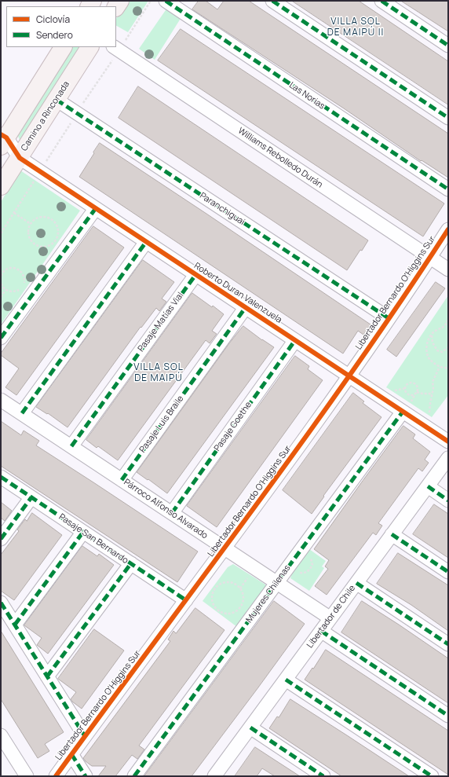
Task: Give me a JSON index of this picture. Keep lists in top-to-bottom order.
{
  "streets": {
    "main road": ["Camino a Rinconada"],
    "street": [
      "Las Norias",
      "Williams Rebolledo Durán",
      "Paranchiguai",
      "Roberto Duran Valenzuela",
      "Libertador Bernardo O'Higgins Sur",
      "Pasaje Matías Vial",
      "Pasaje Luis Braile",
      "Pasaje Goethe",
      "Párroco Alfonso Alvarado",
      "Pasaje San Bernardo",
      "Mujeres Chilenas",
      "Libertador de Chile"
    ]
  },
  "crossings": [
    ["Camino a Rinconada", "Paranchiguai"],
    ["Camino a Rinconada", "Roberto Duran Valenzuela"],
    ["Williams Rebolledo Durán", "Libertador Bernardo O'Higgins Sur"],
    ["Paranchiguai", "Libertador Bernardo O'Higgins Sur"],
    ["Roberto Duran Valenzuela", "Libertador Bernardo O'Higgins Sur"],
    ["Roberto Duran Valenzuela", "Pasaje Matías Vial"],
    ["Roberto Duran Valenzuela", "Pasaje Luis Braile"],
    ["Roberto Duran Valenzuela", "Pasaje Goethe"],
    ["Roberto Duran Valenzuela", "Mujeres Chilenas"],
    ["Libertador Bernardo O'Higgins Sur", "Párroco Alfonso Alvarado"],
    ["Libertador Bernardo O'Higgins Sur", "Pasaje San Bernardo"],
    ["Pasaje Matías Vial", "Párroco Alfonso Alvarado"],
    ["Pasaje Luis Braile", "Párroco Alfonso Alvarado"],
    ["Pasaje Goethe", "Párroco Alfonso Alvarado"],
    ["Párroco Alfonso Alvarado", "Mujeres Chilenas"],
    ["Párroco Alfonso Alvarado", "Libertador de Chile"]
  ],
  "districts": ["VILLA SOL DE MAIPÚ II", "VILLA SOL DE MAIPÚ"],
  "legend": ["Ciclovía", "Sendero"]
}
